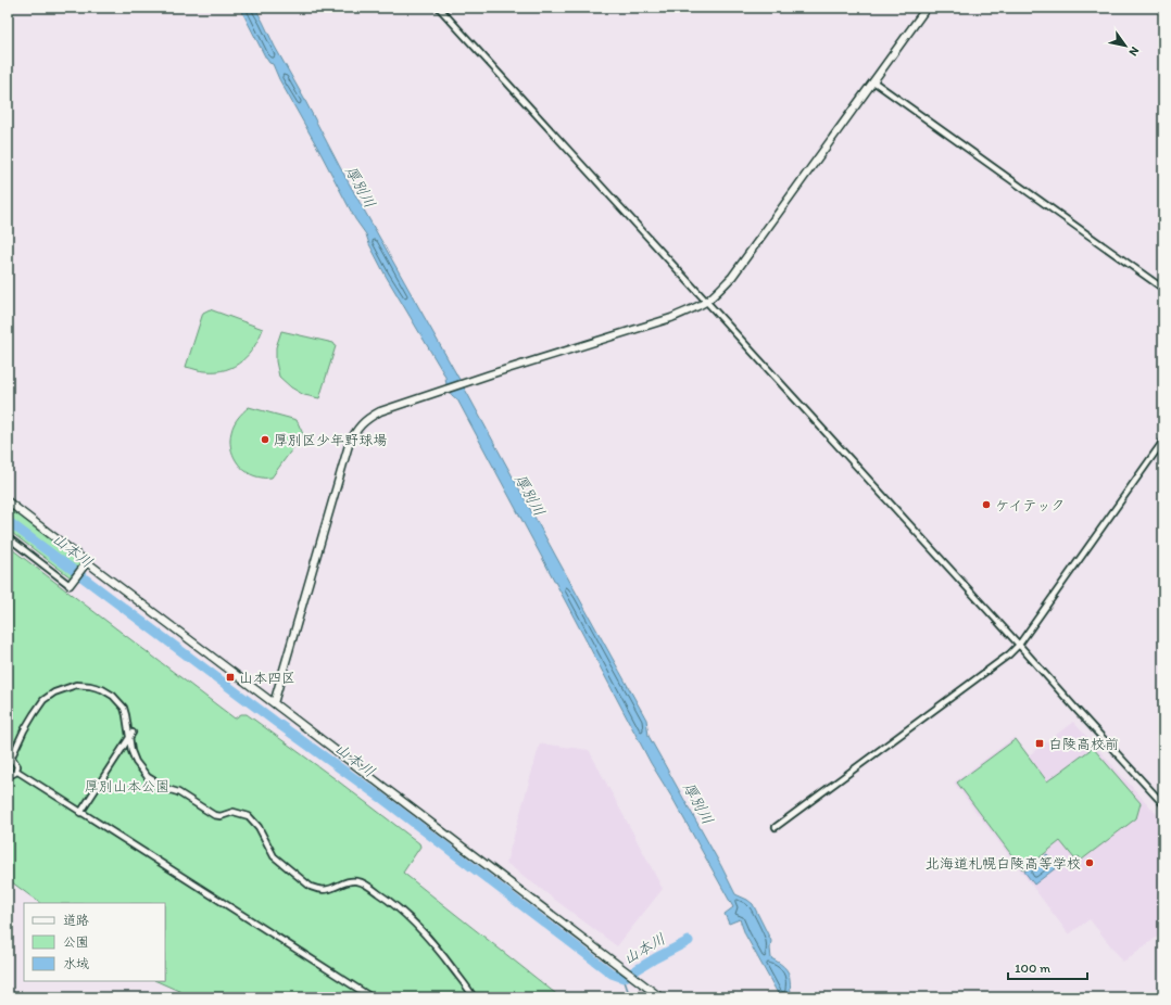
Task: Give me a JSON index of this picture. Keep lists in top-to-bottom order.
{
  "water": ["厚別川", "山本川"],
  "parks": ["厚別山本公園"],
  "places": {
    "other": ["厚別区少年野球場", "ケイテック", "北海道札幌白陵高等学校"],
    "transit": ["山本四区", "白陵高校前"]
  },
  "legend": ["道路", "公園", "水域"],
  "scale_bar": "100 m",
  "north": "bottom right"
}
